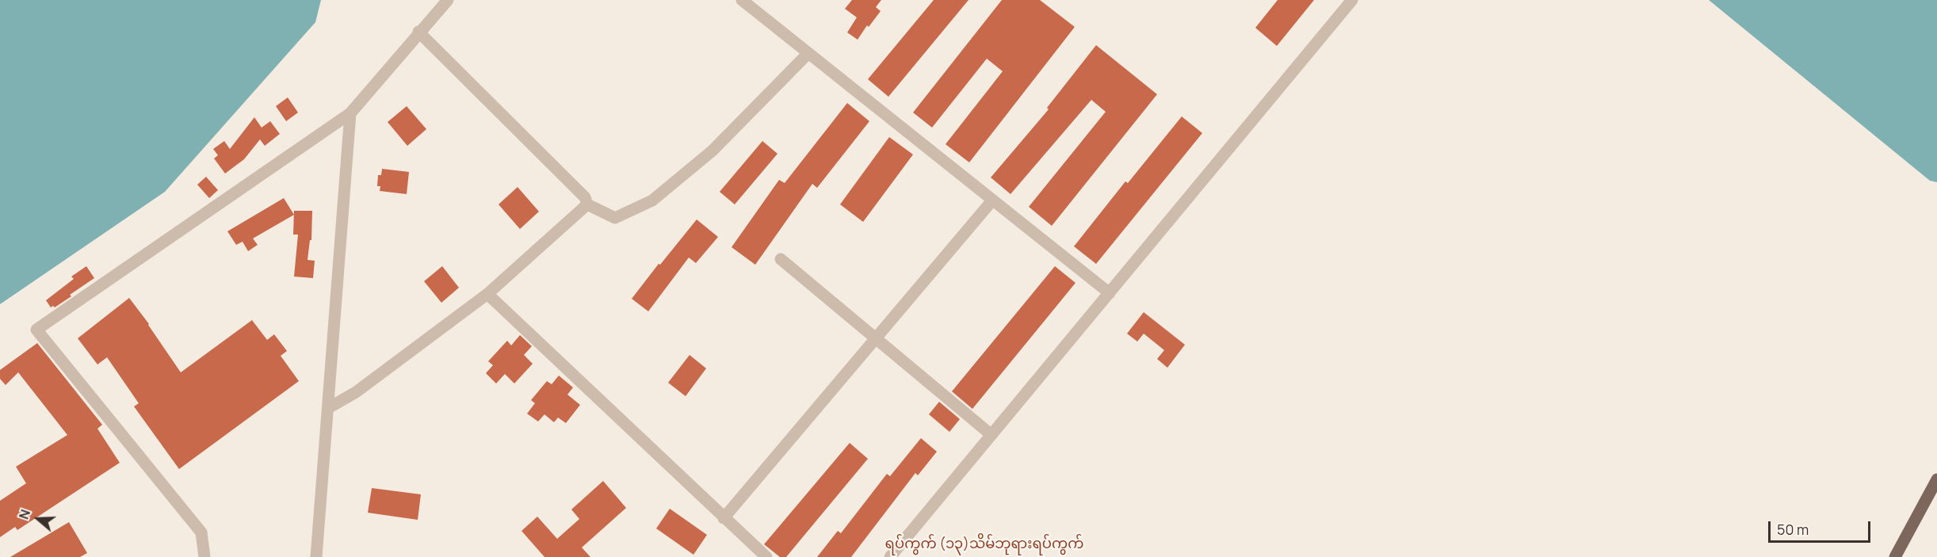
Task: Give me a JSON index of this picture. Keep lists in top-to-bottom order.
{
  "districts": ["ရပ်ကွက် (၁၃)သိမ်ဘုရားရပ်ကွက်"],
  "scale_bar": "50 m",
  "north": "left"
}
